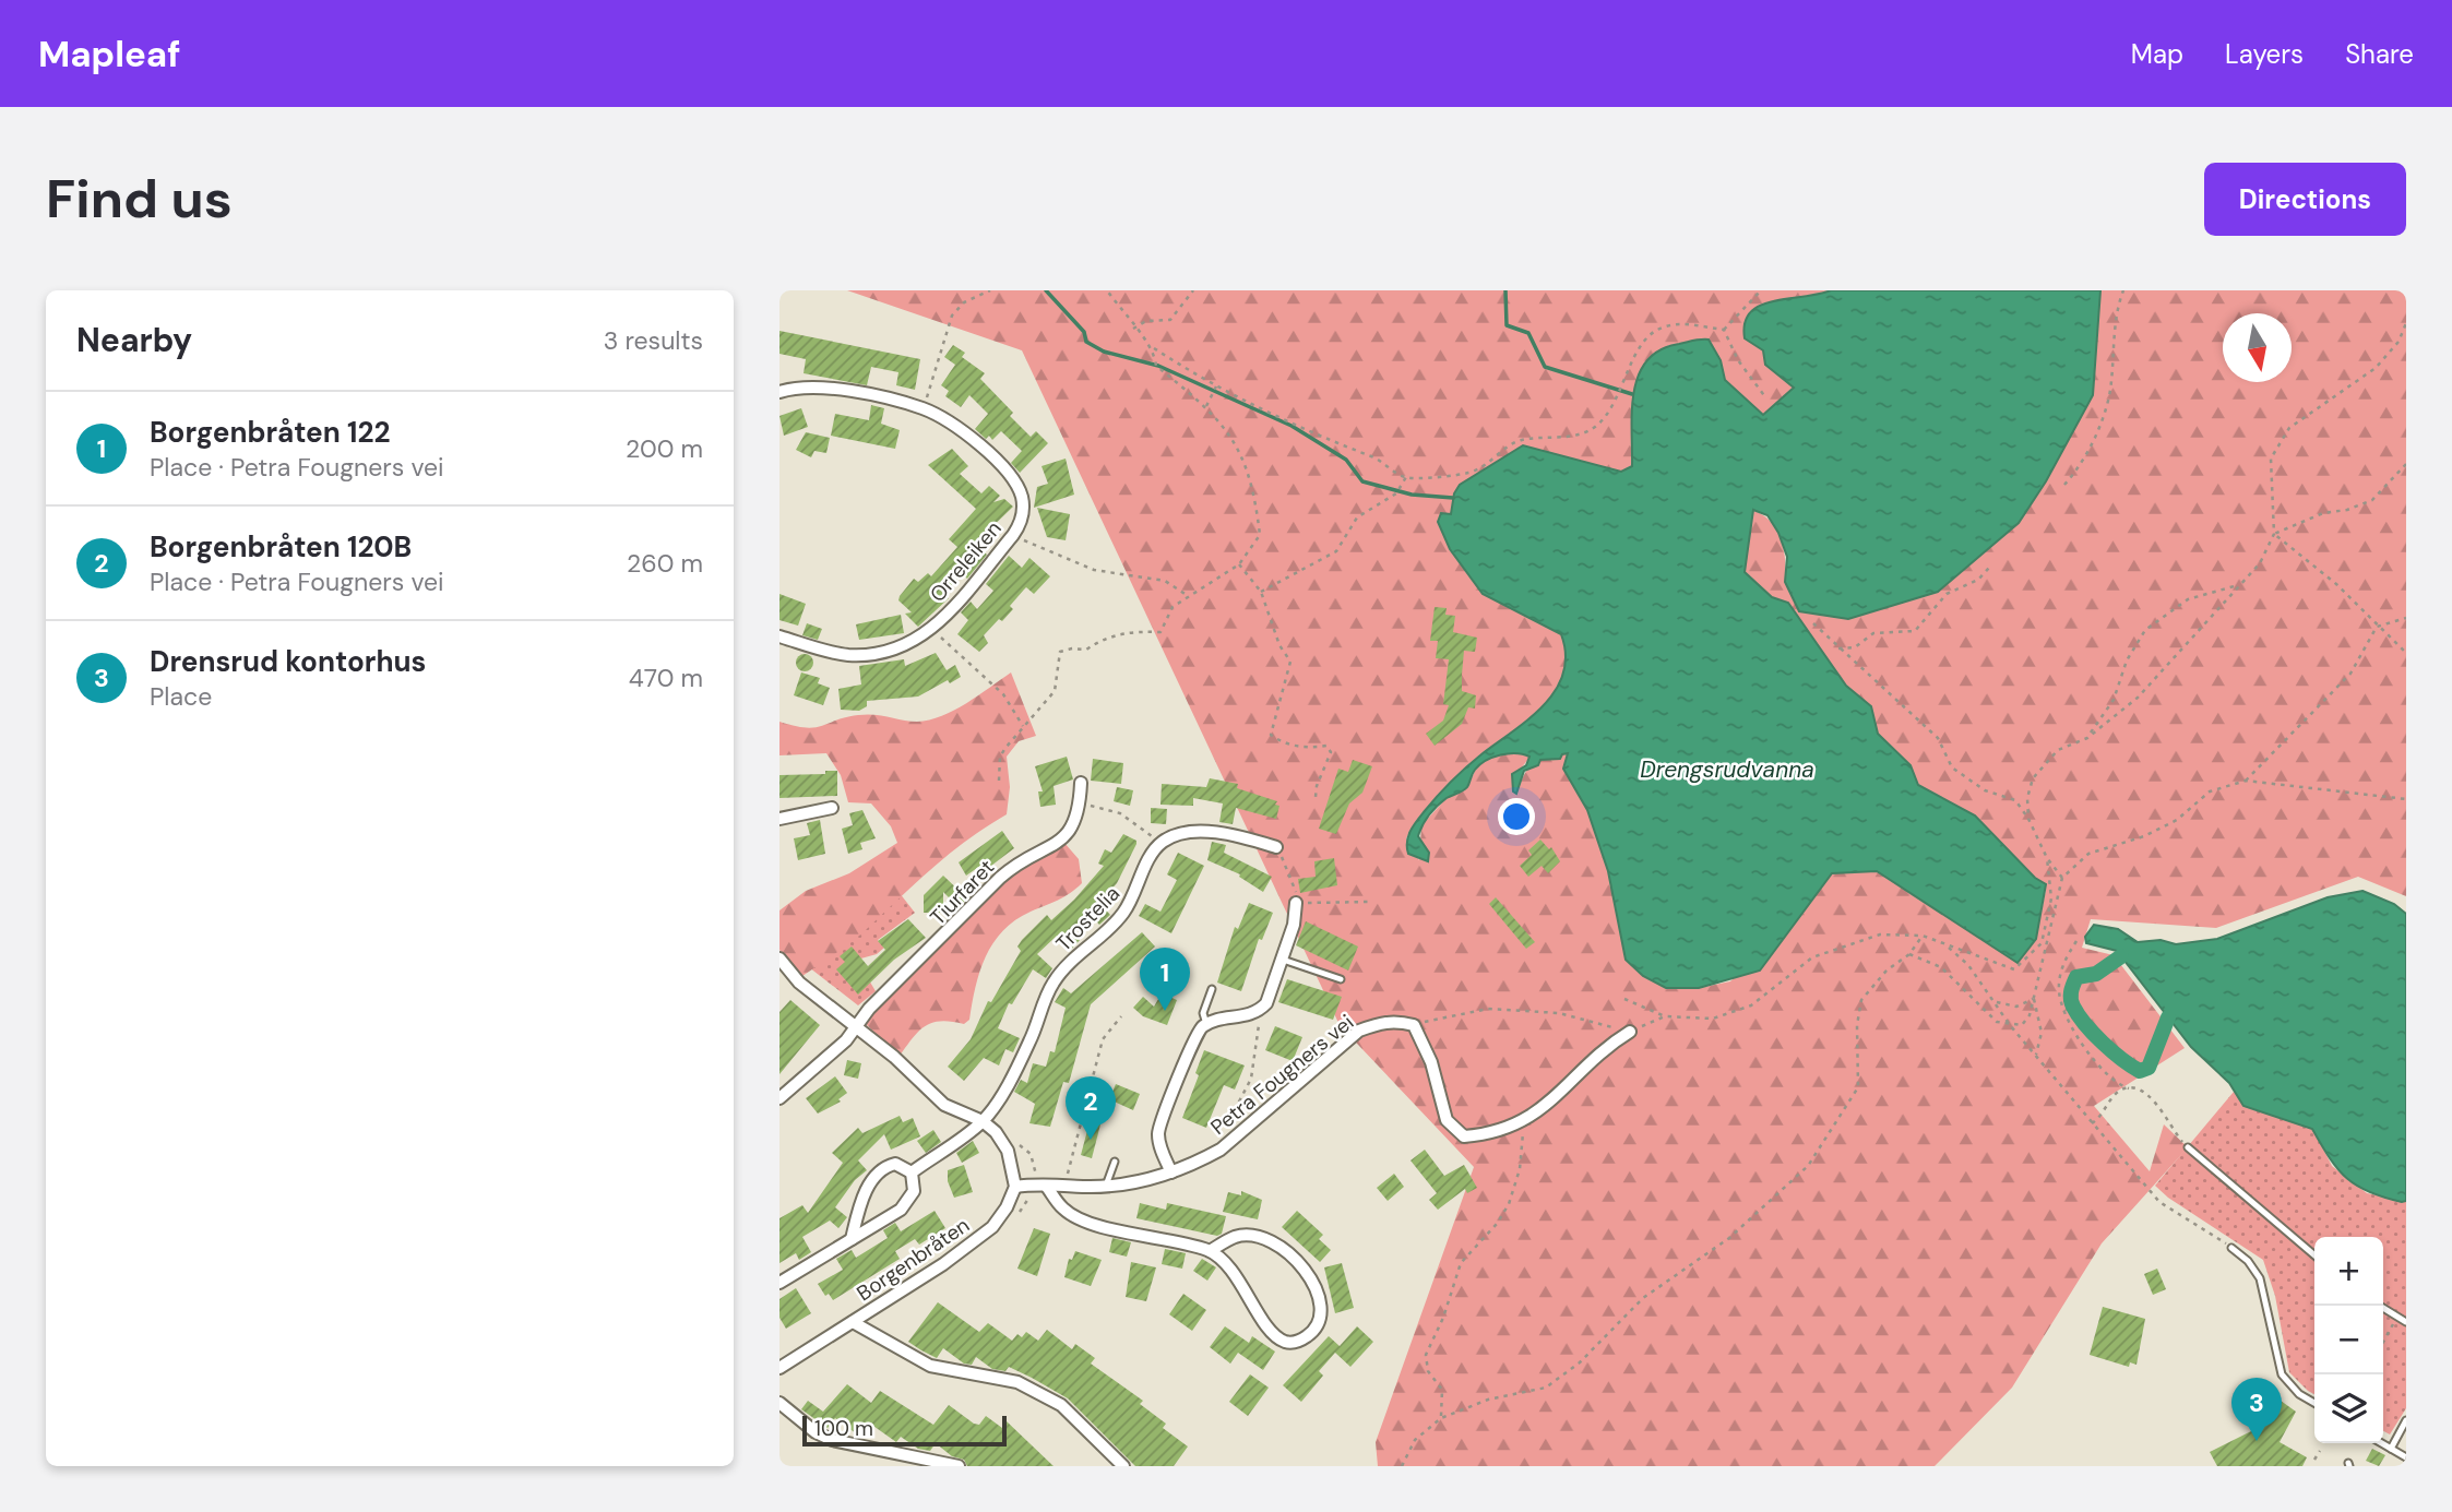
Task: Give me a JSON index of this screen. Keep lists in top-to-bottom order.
{
  "streets": {
    "street": [
      "Orreleiken",
      "Tiurfaret",
      "Trostelia",
      "Petra Fougners vei",
      "Borgenbråten"
    ]
  },
  "water": ["Drengsrudvanna"],
  "scale_bar": "100 m",
  "north": "bottom",
  "page": {
    "header": "Mapleaf",
    "nav": ["Map", "Layers", "Share"],
    "buttons": "Directions",
    "title": "Find us",
    "heading": ["Nearby", "3 results"],
    "list": [
      {
        "mark": "1",
        "name": "Borgenbråten 122",
        "note": "Place · Petra Fougners vei",
        "value": "200 m"
      },
      {
        "mark": "2",
        "name": "Borgenbråten 120B",
        "note": "Place · Petra Fougners vei",
        "value": "260 m"
      },
      {
        "mark": "3",
        "name": "Drensrud kontorhus",
        "note": "Place",
        "value": "470 m"
      }
    ],
    "pins": ["1", "2", "3"],
    "map_buttons": ["+", "−"],
    "scale": "100 m"
  }
}
